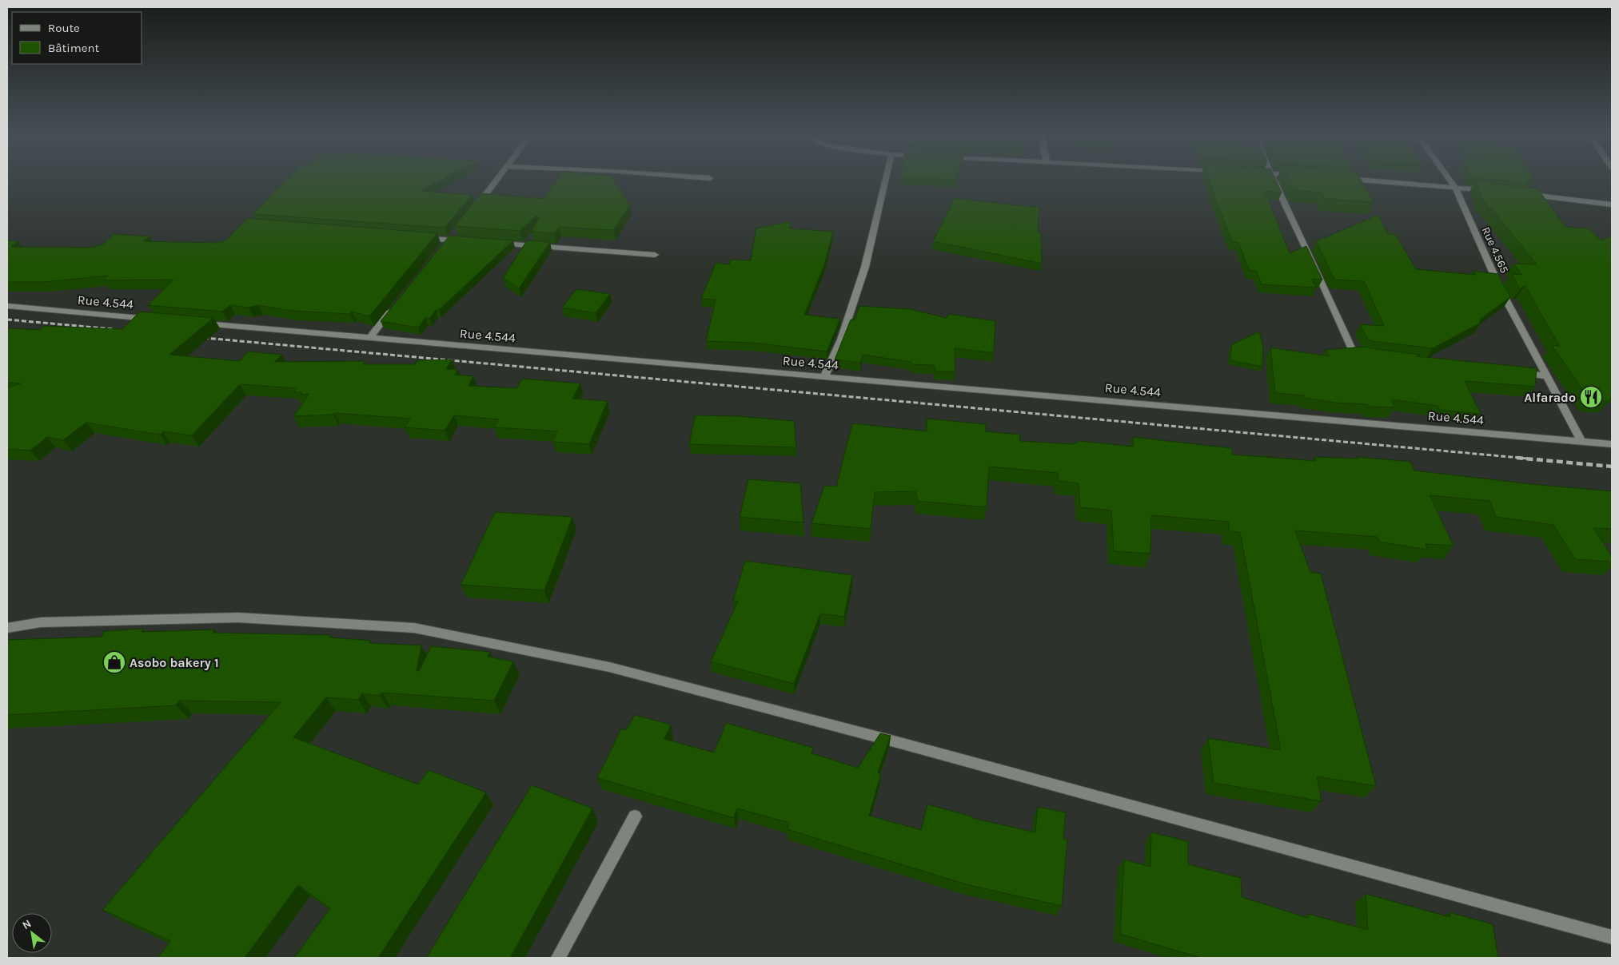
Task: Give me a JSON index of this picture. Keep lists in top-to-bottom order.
{
  "streets": {
    "street": ["Rue 4.565", "Rue 4.544"]
  },
  "crossings": [
    ["Rue 4.565", "Rue 4.544"]
  ],
  "places": {
    "restaurant": ["Alfarado"],
    "shop": ["Asobo bakery 1"]
  },
  "legend": ["Route", "Bâtiment"],
  "north": "top left"
}
